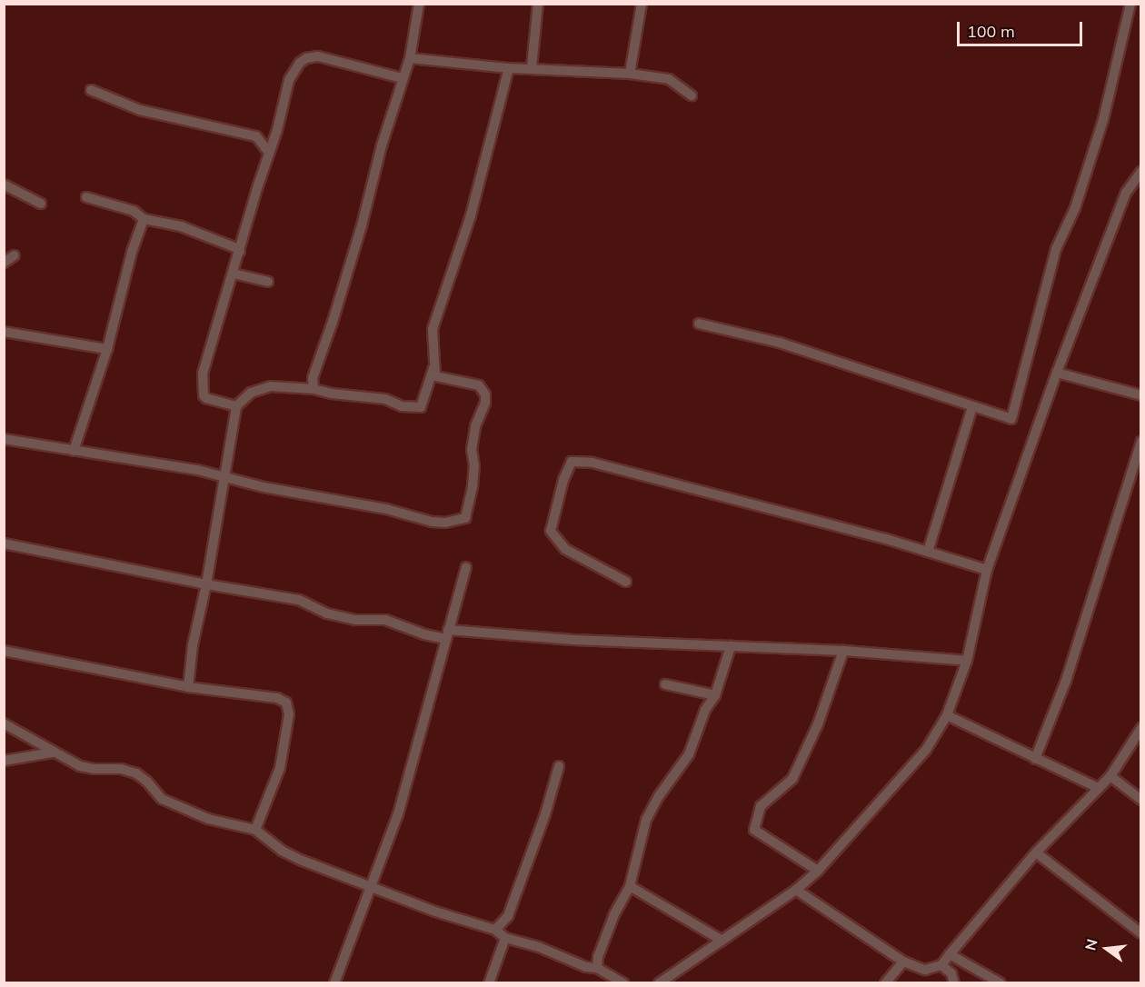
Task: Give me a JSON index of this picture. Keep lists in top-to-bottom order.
{
  "scale_bar": "100 m",
  "north": "left"
}
